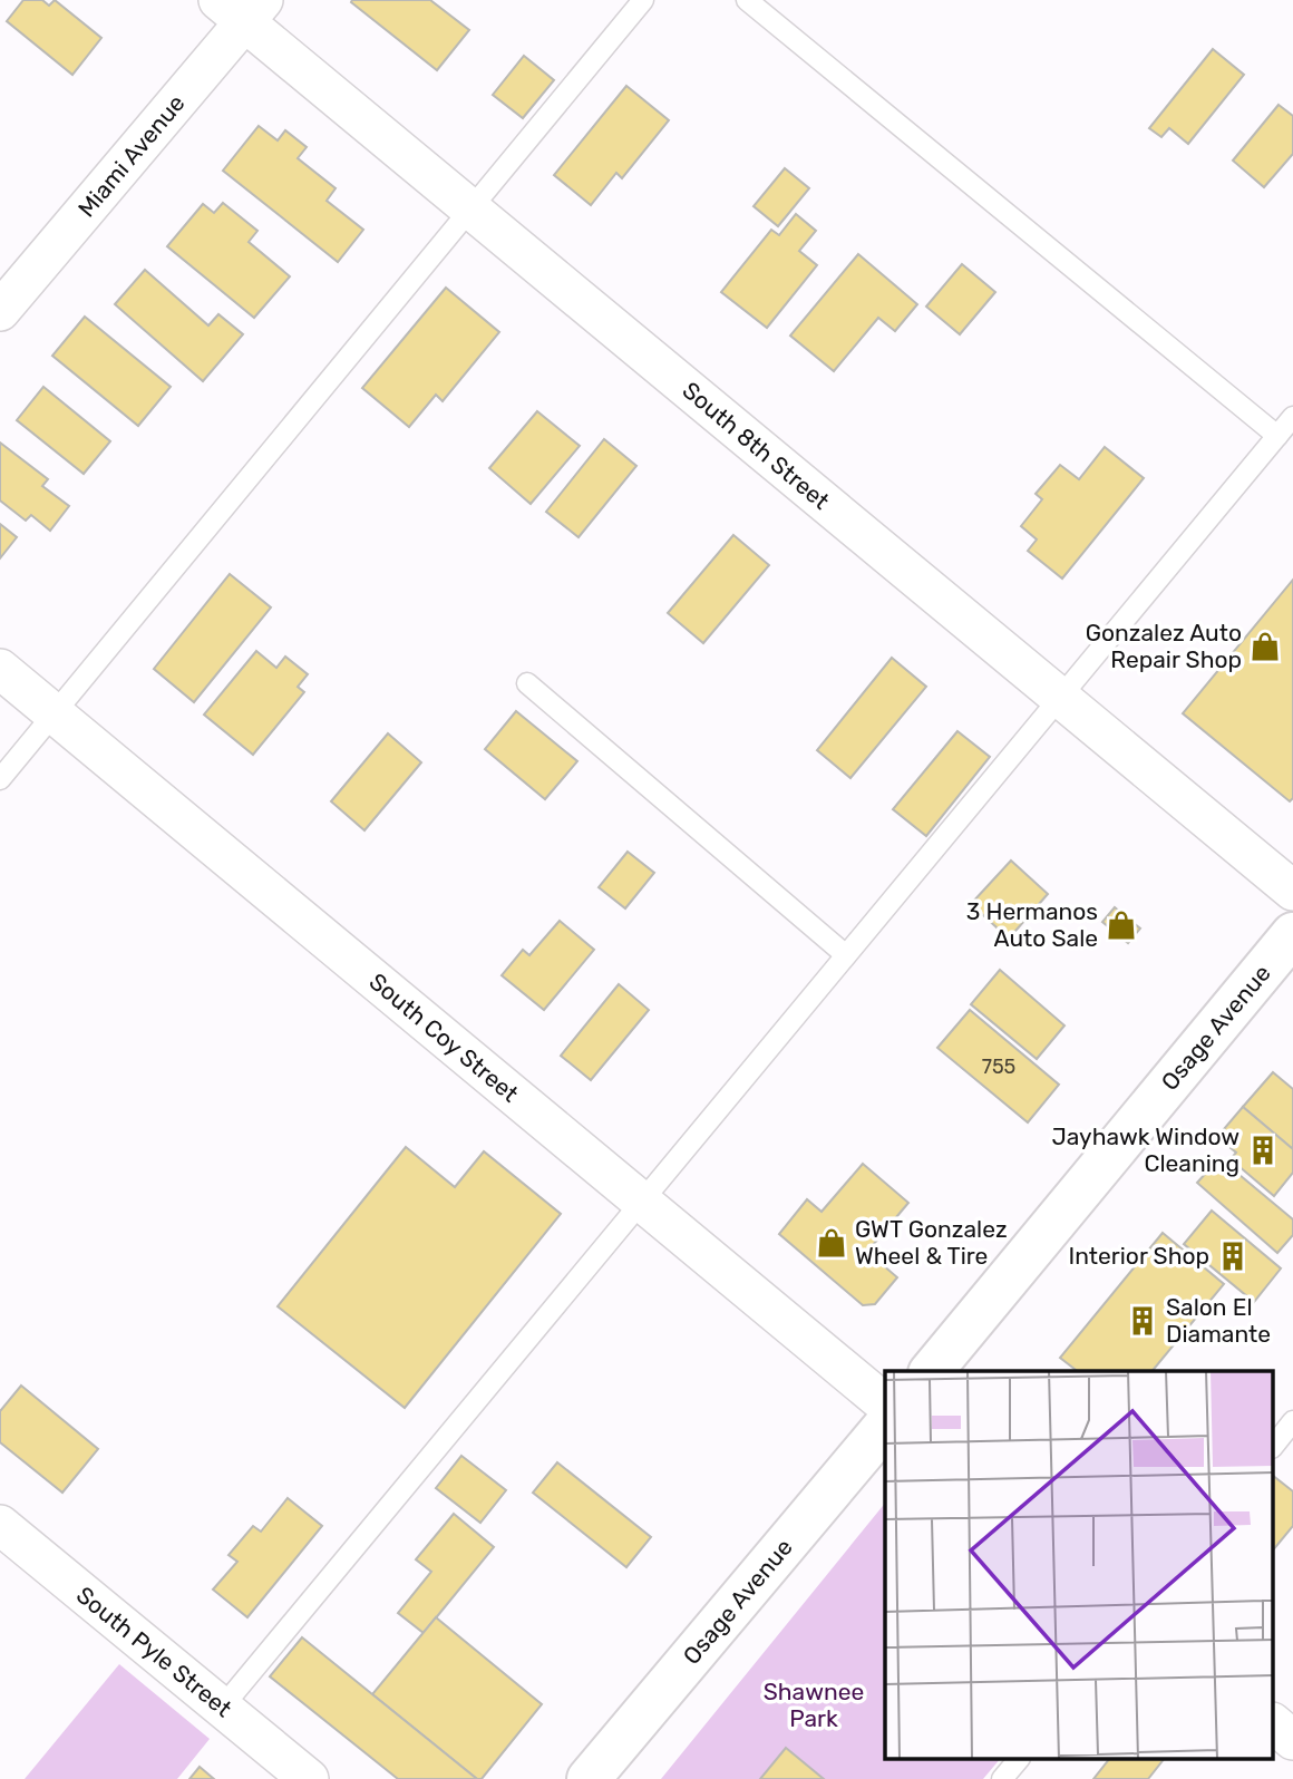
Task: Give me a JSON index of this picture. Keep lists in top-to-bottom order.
{
  "streets": {
    "street": [
      "Miami Avenue",
      "South 8th Street",
      "Osage Avenue",
      "South Coy Street",
      "South Pyle Street"
    ]
  },
  "crossings": [
    ["Miami Avenue", "South 8th Street"]
  ],
  "parks": ["Shawnee Park"],
  "places": {
    "shop": ["Gonzalez Auto Repair Shop", "3 Hermanos Auto Sale", "GWT Gonzalez Wheel & Tire"],
    "building": ["Jayhawk Window Cleaning", "Interior Shop", "Salon El Diamante"]
  },
  "house_numbers": ["755"]
}
